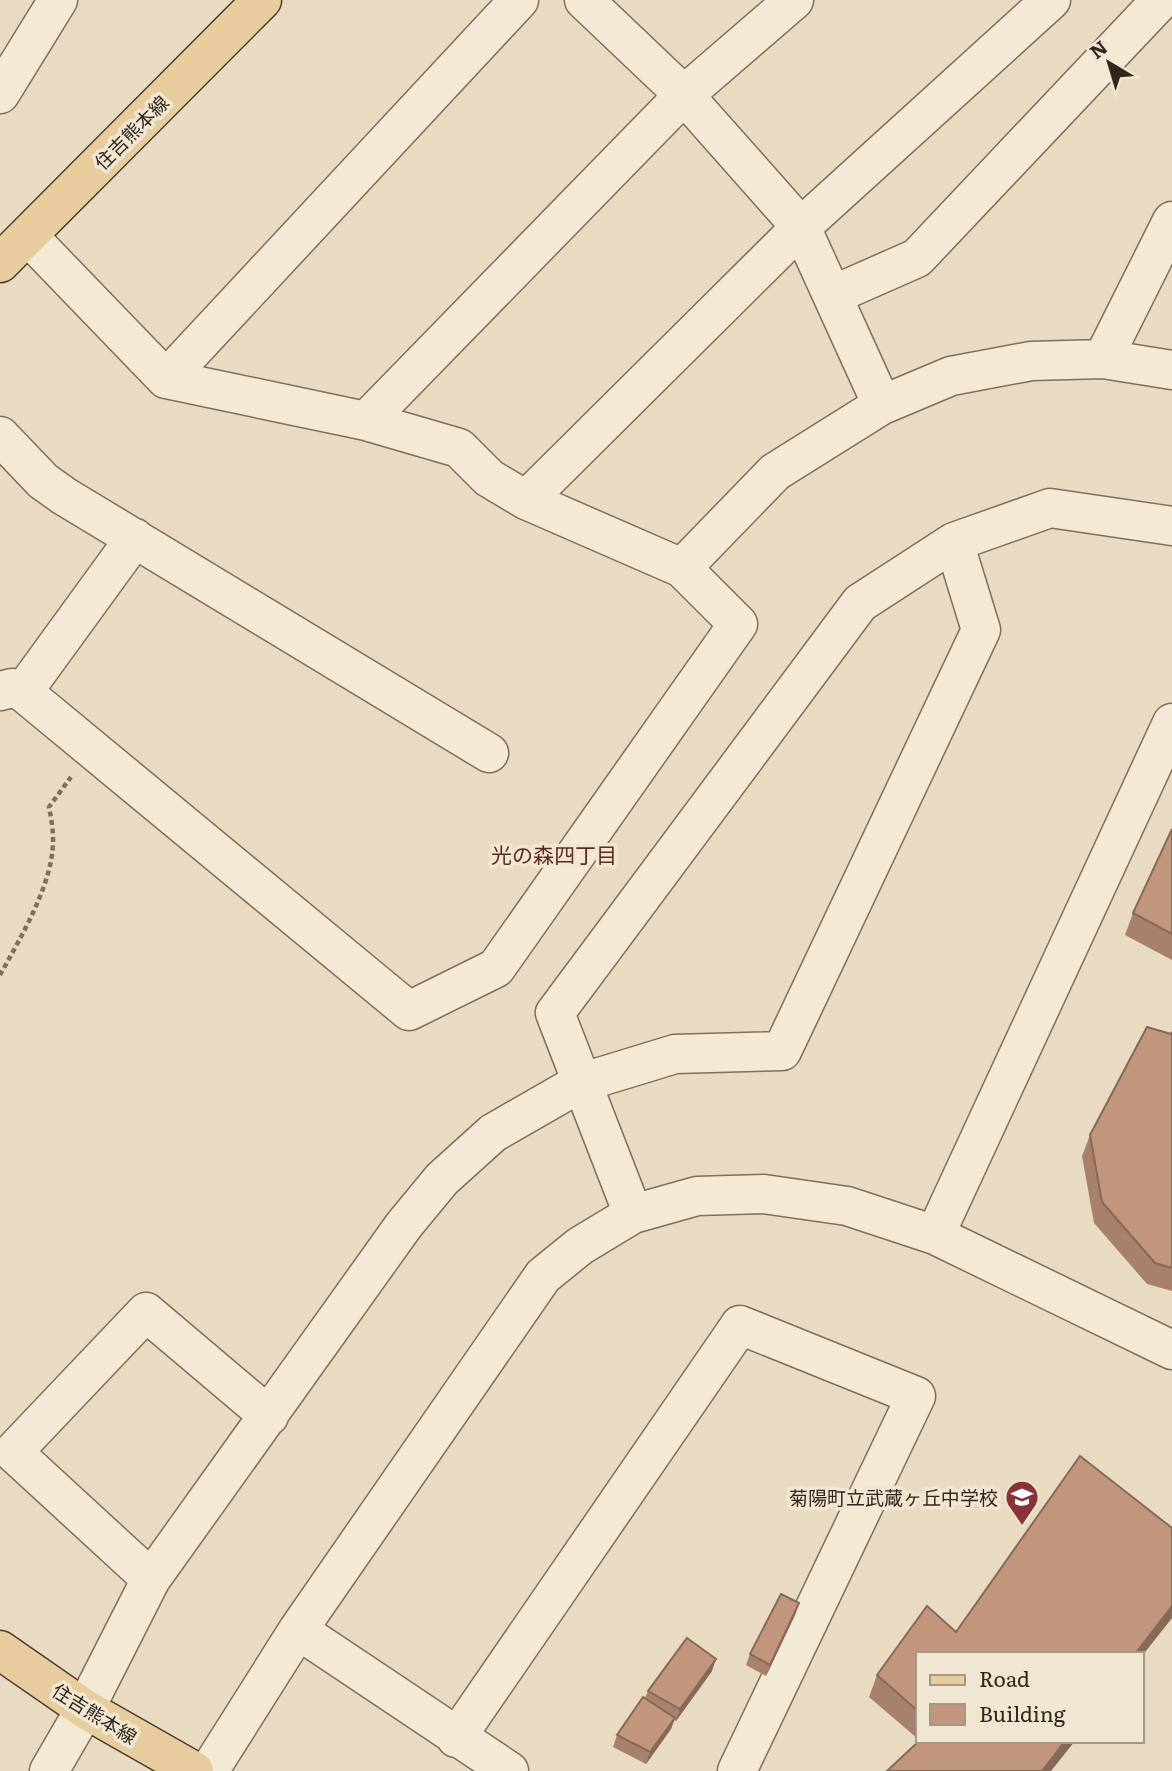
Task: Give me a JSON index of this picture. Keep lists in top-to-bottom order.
{
  "streets": {
    "main road": ["住吉熊本線"]
  },
  "districts": ["光の森四丁目"],
  "places": {
    "school or university": ["菊陽町立武蔵ヶ丘中学校"]
  },
  "legend": ["Road", "Building"],
  "north": "top left"
}
